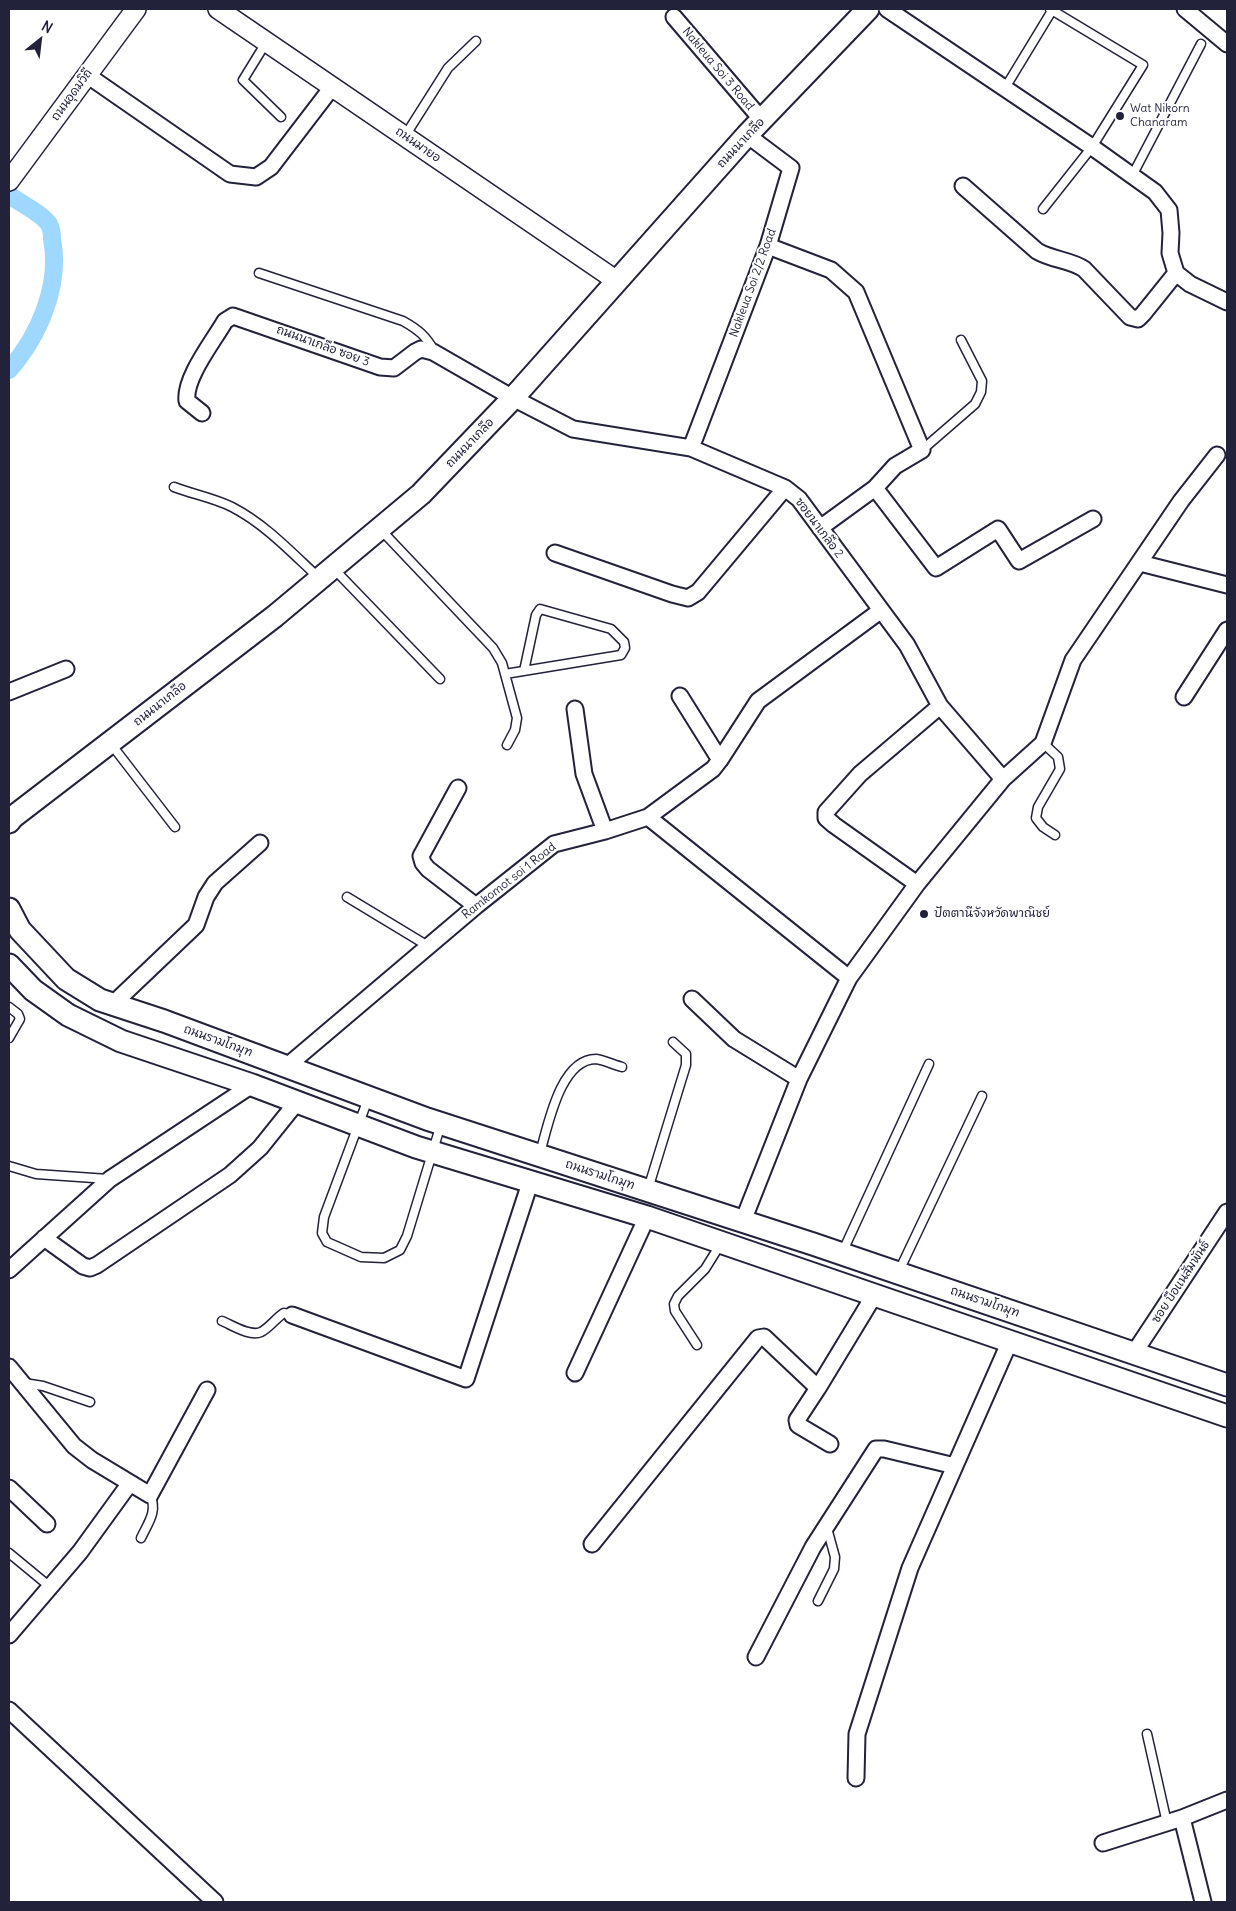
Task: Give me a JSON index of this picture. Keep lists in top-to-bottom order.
{
  "streets": {
    "main road": ["ถนนนาเกลือ", "ถนนรามโกมุท"],
    "street": [
      "Nakleua Soi 3 Road",
      "ถนนอุดมวิถี",
      "ถนนมายอ",
      "Nakleua Soi 2/2 Road",
      "ถนนนาเกลือ ซอย 3",
      "ซอยนาเกลือ 2",
      "Ramkomot soi 1 Road",
      "ซอย บือแนสัมพันธ์"
    ]
  },
  "crossings": [
    ["Nakleua Soi 3 Road", "ถนนนาเกลือ"],
    ["Nakleua Soi 3 Road", "Nakleua Soi 2/2 Road"],
    ["ถนนนาเกลือ", "ถนนมายอ"],
    ["ถนนนาเกลือ", "Nakleua Soi 2/2 Road"],
    ["ถนนนาเกลือ", "ถนนนาเกลือ ซอย 3"],
    ["ถนนนาเกลือ", "ซอยนาเกลือ 2"],
    ["Nakleua Soi 2/2 Road", "ซอยนาเกลือ 2"],
    ["ถนนนาเกลือ ซอย 3", "ซอยนาเกลือ 2"],
    ["ซอยนาเกลือ 2", "Ramkomot soi 1 Road"],
    ["Ramkomot soi 1 Road", "ถนนรามโกมุท"],
    ["ถนนรามโกมุท", "ซอย บือแนสัมพันธ์"]
  ],
  "places": ["Wat Nikorn Chanaram", "ปัตตานีจังหวัดพาณิชย์"],
  "north": "top right"
}
